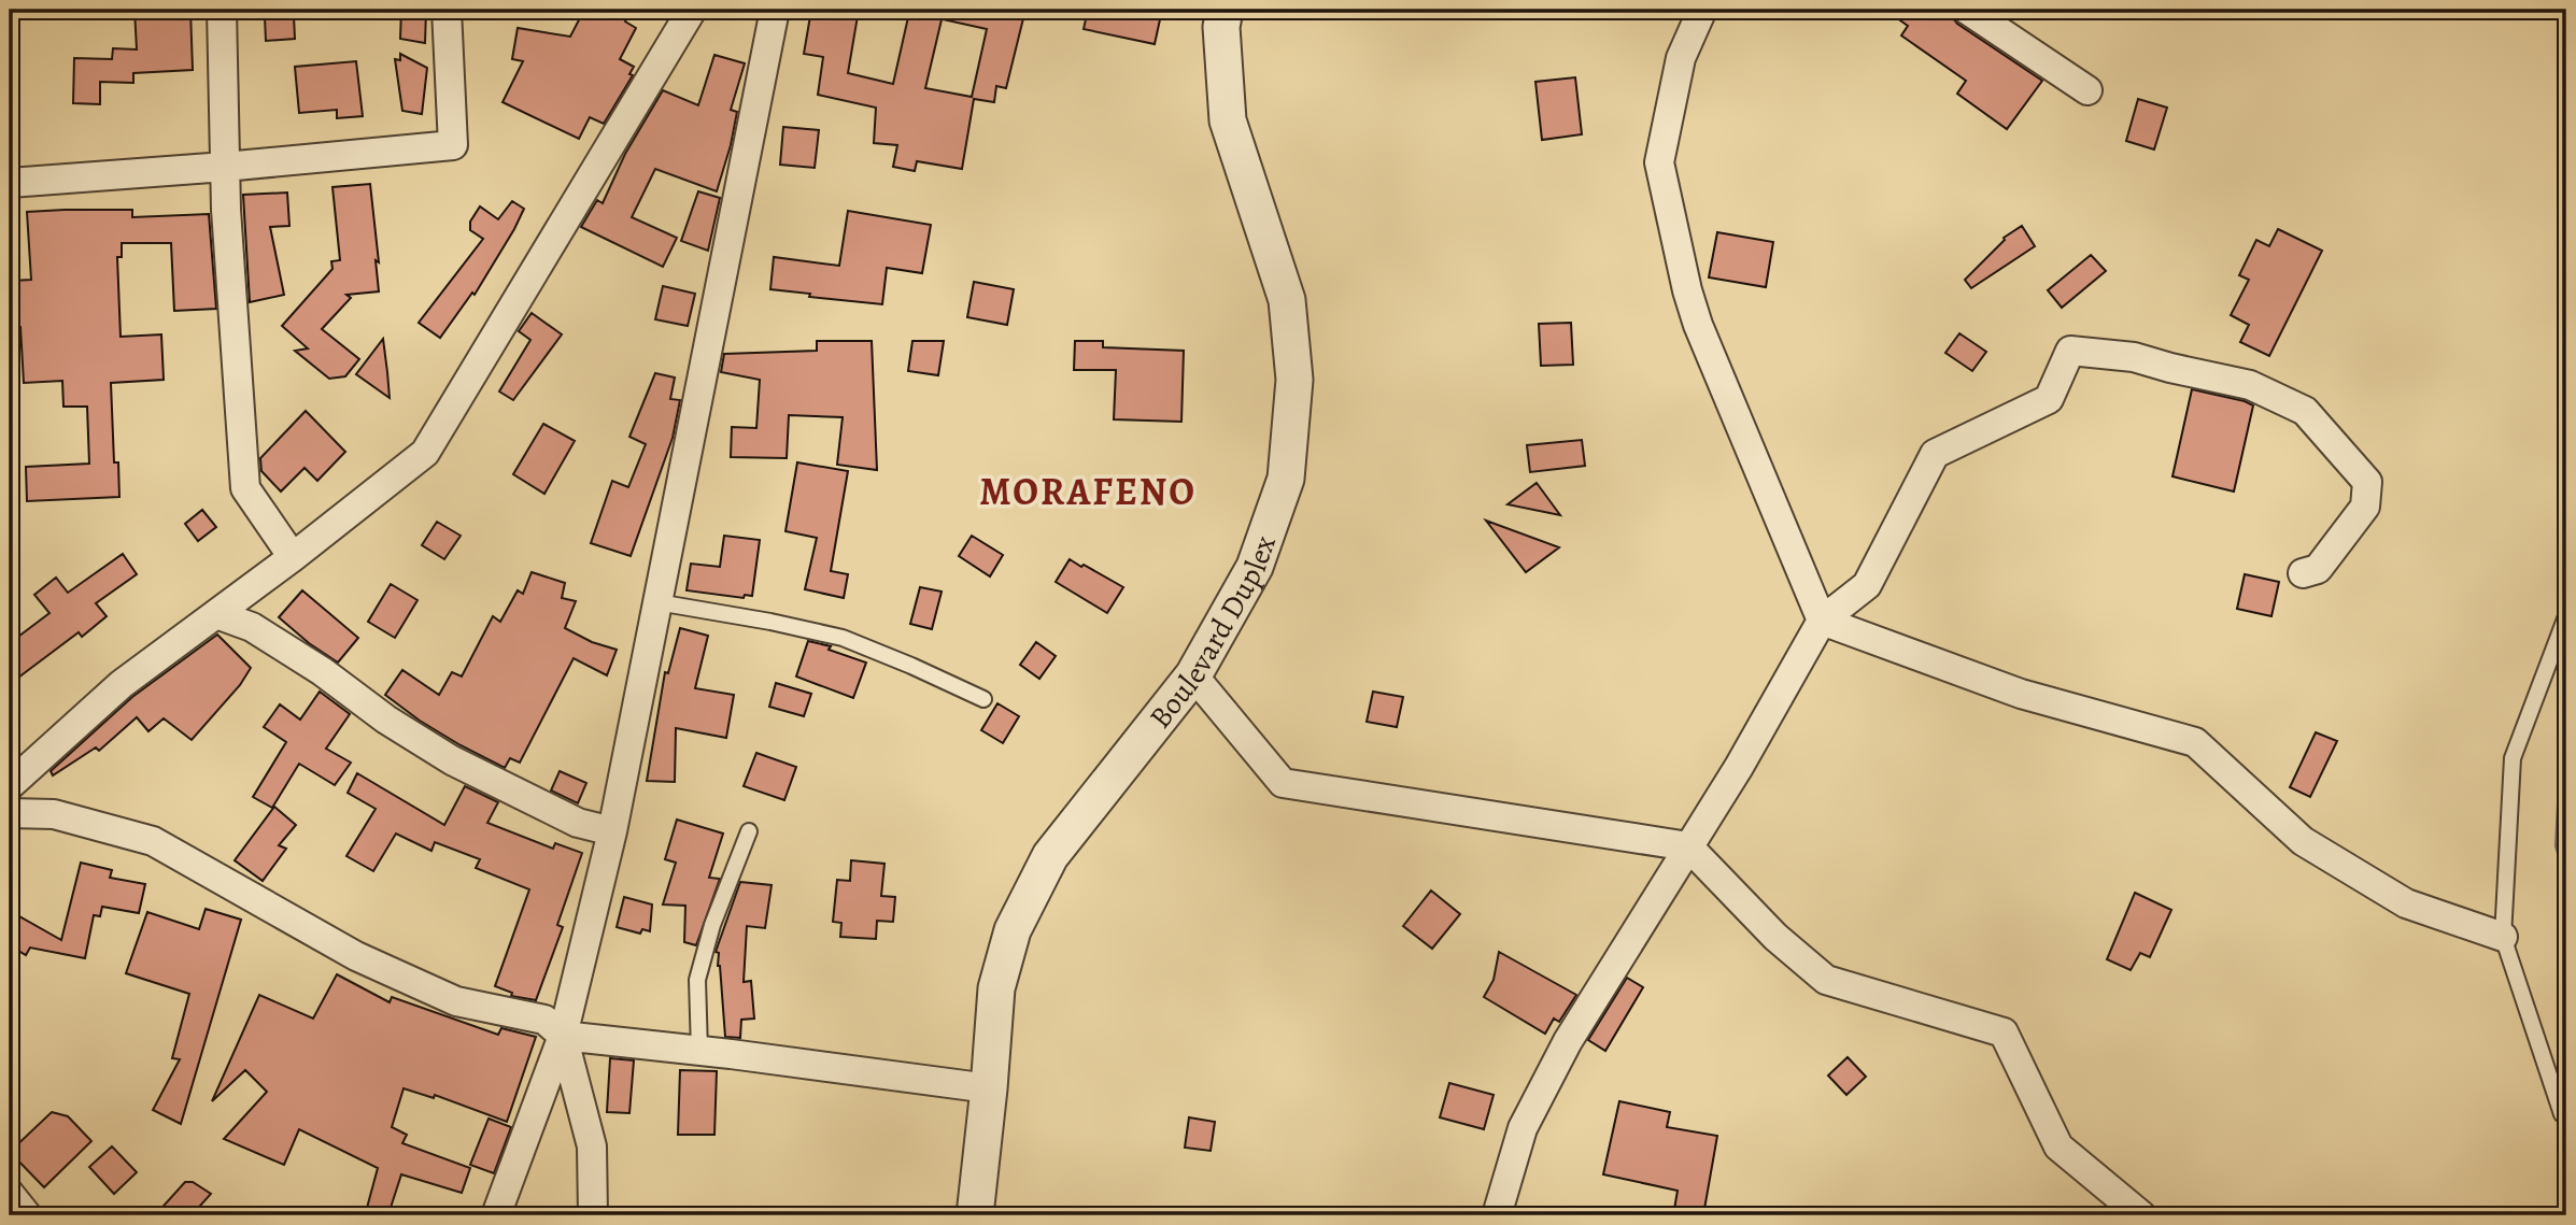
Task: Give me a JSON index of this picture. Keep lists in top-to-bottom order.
{
  "streets": {
    "street": ["Boulevard Duplex"]
  },
  "districts": ["MORAFENO"]
}
